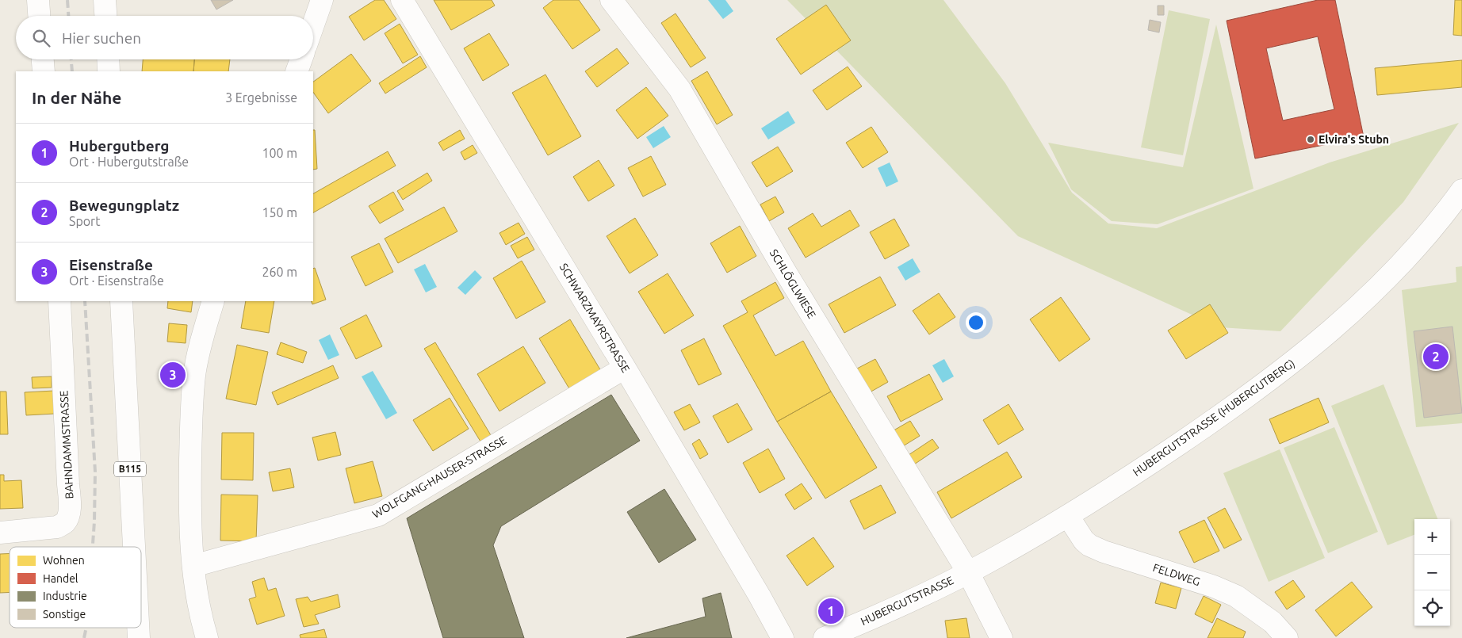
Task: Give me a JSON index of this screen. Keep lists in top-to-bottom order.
{
  "streets": {
    "street": [
      "SCHLÖGLWIESE",
      "SCHWARZMAYRSTRASSE",
      "HUBERGUTSTRASSE (HUBERGUTBERG)",
      "BAHNDAMMSTRASSE",
      "B115",
      "WOLFGANG-HAUSER-STRASSE",
      "FELDWEG",
      "HUBERGUTSTRASSE"
    ]
  },
  "crossings": [
    ["SCHLÖGLWIESE", "HUBERGUTSTRASSE (HUBERGUTBERG)"],
    ["SCHLÖGLWIESE", "HUBERGUTSTRASSE"],
    ["SCHWARZMAYRSTRASSE", "WOLFGANG-HAUSER-STRASSE"],
    ["HUBERGUTSTRASSE (HUBERGUTBERG)", "FELDWEG"],
    ["HUBERGUTSTRASSE (HUBERGUTBERG)", "HUBERGUTSTRASSE"]
  ],
  "places": ["Elvira's Stubn"],
  "legend": [
    "Wohnen",
    "Handel",
    "Industrie",
    "Sonstige"
  ],
  "page": {
    "search": "Hier suchen",
    "heading": ["In der Nähe", "3 Ergebnisse"],
    "list": [
      {
        "mark": "1",
        "name": "Hubergutberg",
        "note": "Ort · Hubergutstraße",
        "value": "100 m"
      },
      {
        "mark": "2",
        "name": "Bewegungplatz",
        "note": "Sport",
        "value": "150 m"
      },
      {
        "mark": "3",
        "name": "Eisenstraße",
        "note": "Ort · Eisenstraße",
        "value": "260 m"
      }
    ],
    "pins": ["2", "3", "1"],
    "map_buttons": ["+", "−"]
  }
}
